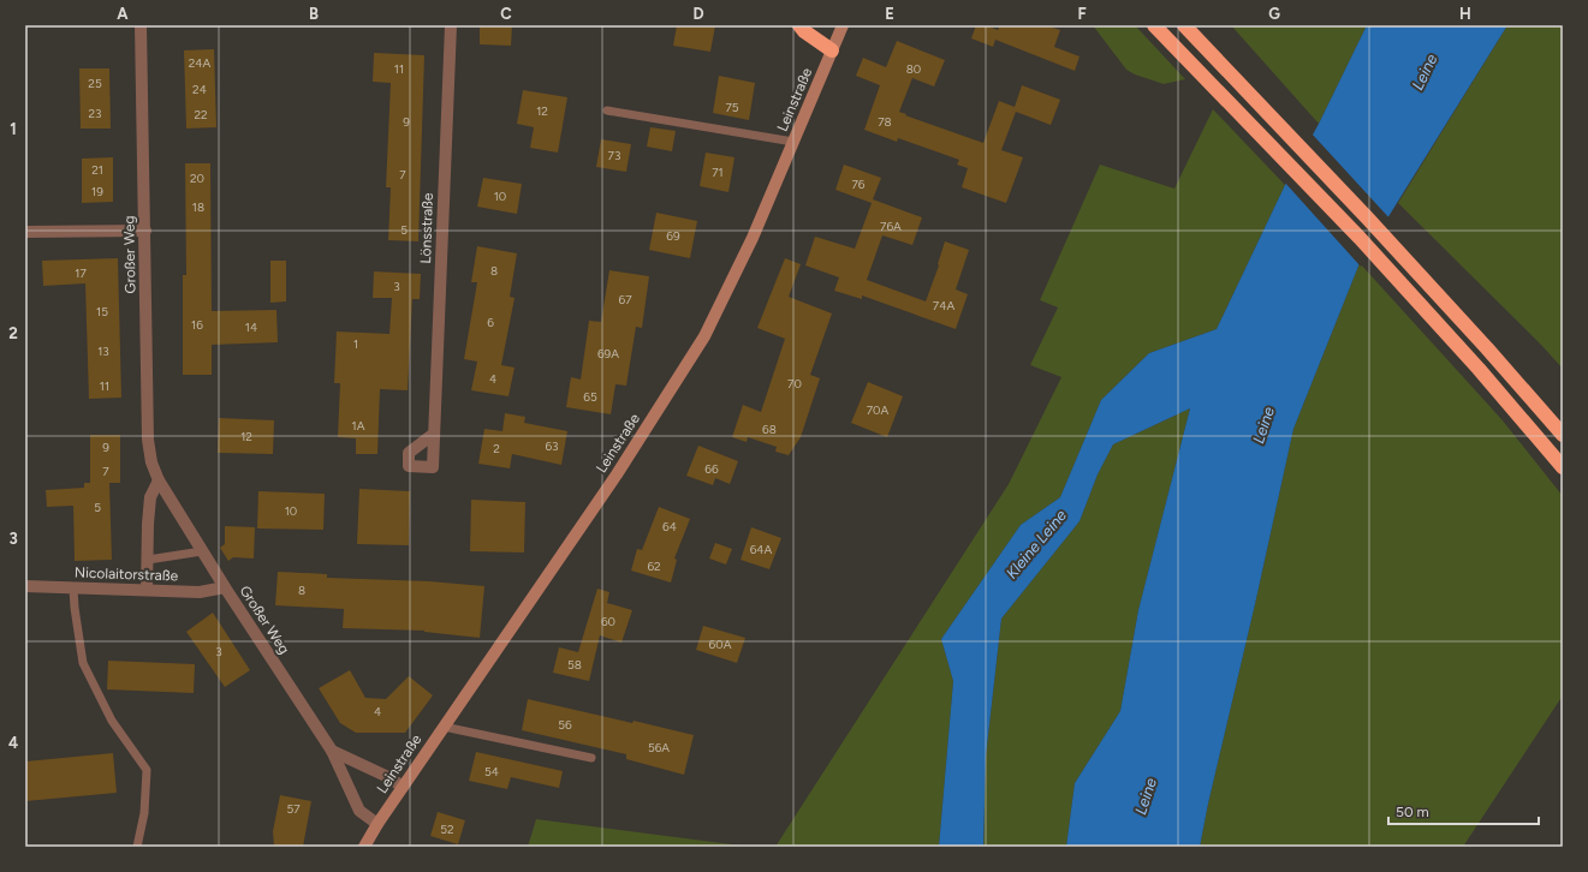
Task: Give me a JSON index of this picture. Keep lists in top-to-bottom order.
{
  "streets": {
    "street": [
      "Leinstraße",
      "Lönsstraße",
      "Großer Weg",
      "Nicolaitorstraße"
    ]
  },
  "crossings": [
    ["Leinstraße", "Großer Weg"],
    ["Großer Weg", "Nicolaitorstraße"]
  ],
  "water": ["Leine", "Kleine Leine"],
  "house_numbers": [
    "24A",
    "11",
    "80",
    "25",
    "24",
    "75",
    "12",
    "23",
    "22",
    "9",
    "78",
    "73",
    "21",
    "71",
    "7",
    "20",
    "76",
    "19",
    "10",
    "18",
    "76A",
    "5",
    "69",
    "8",
    "17",
    "3",
    "67",
    "74A",
    "15",
    "6",
    "16",
    "14",
    "1",
    "13",
    "69A",
    "4",
    "70",
    "11",
    "65",
    "70A",
    "1A",
    "68",
    "12",
    "63",
    "9",
    "2",
    "66",
    "7",
    "5",
    "10",
    "64",
    "64A",
    "62",
    "8",
    "60",
    "60A",
    "3",
    "58",
    "4",
    "56",
    "56A",
    "54",
    "57",
    "52"
  ],
  "scale_bar": "50 m",
  "grid": {
    "columns": [
      "A",
      "B",
      "C",
      "D",
      "E",
      "F",
      "G",
      "H"
    ],
    "rows": [
      "1",
      "2",
      "3",
      "4"
    ]
  }
}
